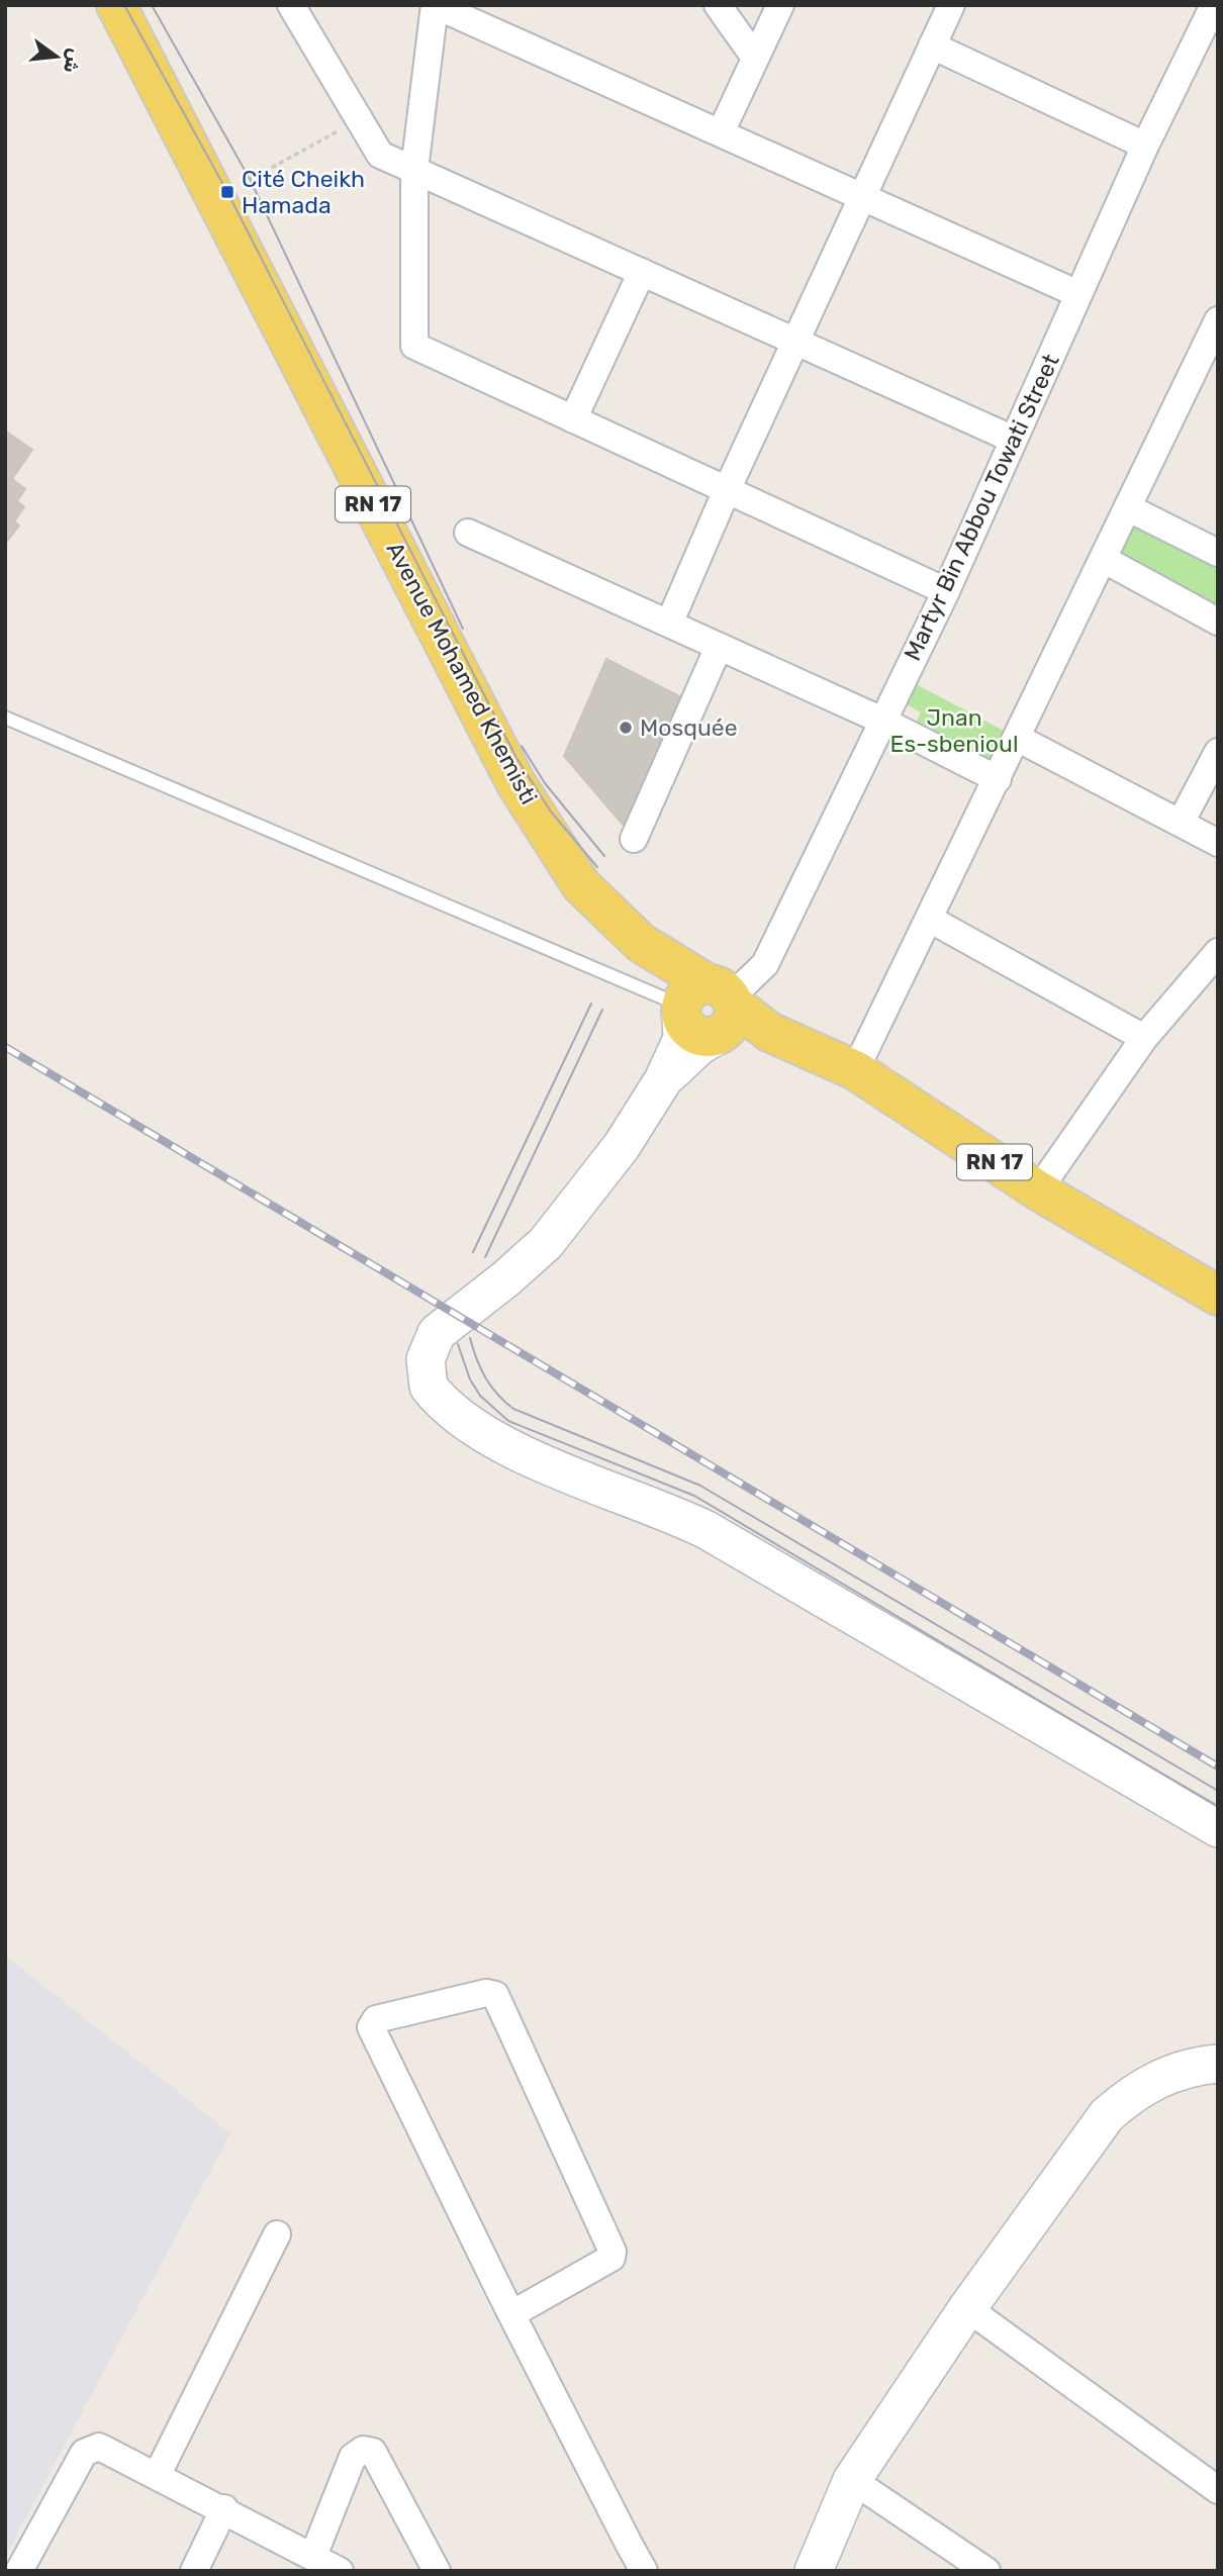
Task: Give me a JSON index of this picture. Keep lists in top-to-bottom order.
{
  "streets": {
    "main road": ["RN 17", "Avenue Mohamed Khemisti"],
    "street": ["Martyr Bin Abbou Towati Street"]
  },
  "crossings": [
    ["RN 17", "Avenue Mohamed Khemisti"],
    ["Martyr Bin Abbou Towati Street", "Avenue Mohamed Khemisti"]
  ],
  "parks": ["Jnan Es-sbenioul"],
  "places": {
    "transit": ["Cité Cheikh Hamada"],
    "other": ["Mosquée"]
  },
  "north": "right"
}
